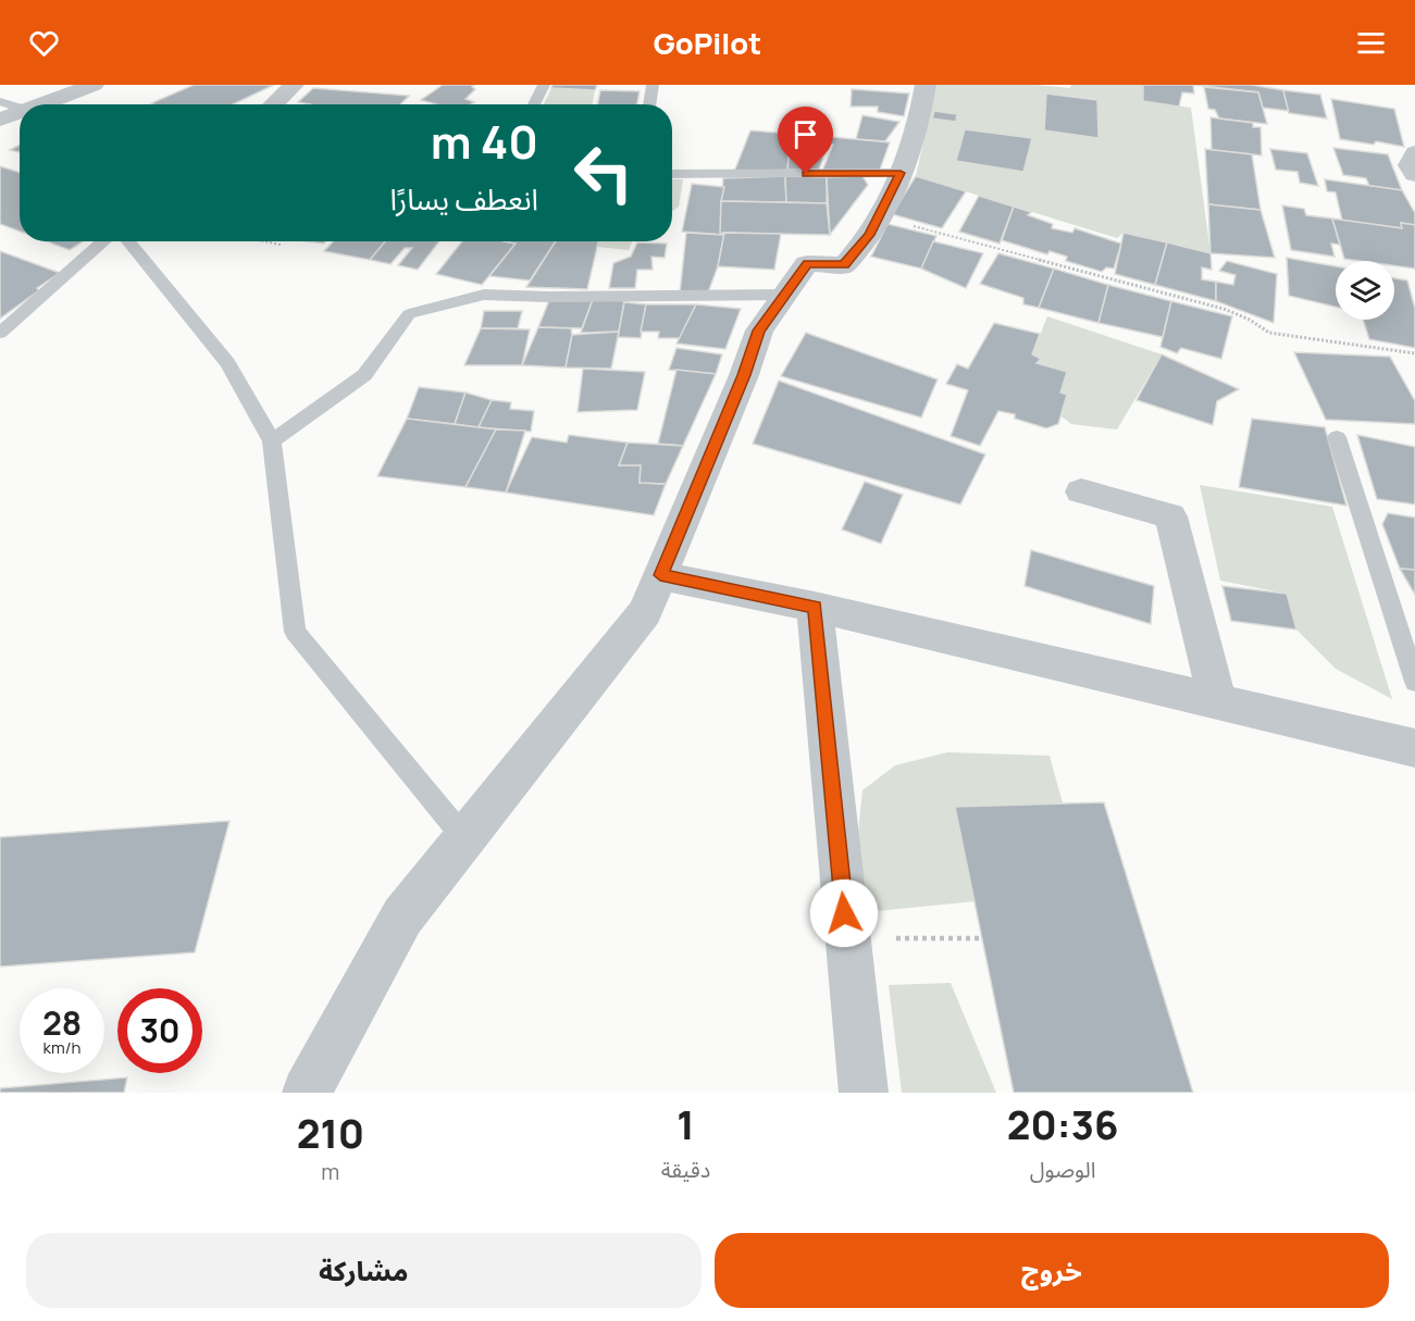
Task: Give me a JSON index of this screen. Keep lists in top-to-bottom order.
{
  "page": {
    "header": "GoPilot",
    "turn": ["40 m", "انعطف يسارًا"],
    "speed": "28 km/h",
    "limit": "30",
    "eta": [
      "20:36",
      "الوصول",
      "1",
      "دقيقة",
      "210",
      "m"
    ],
    "buttons": ["خروج", "مشاركة"]
  }
}
